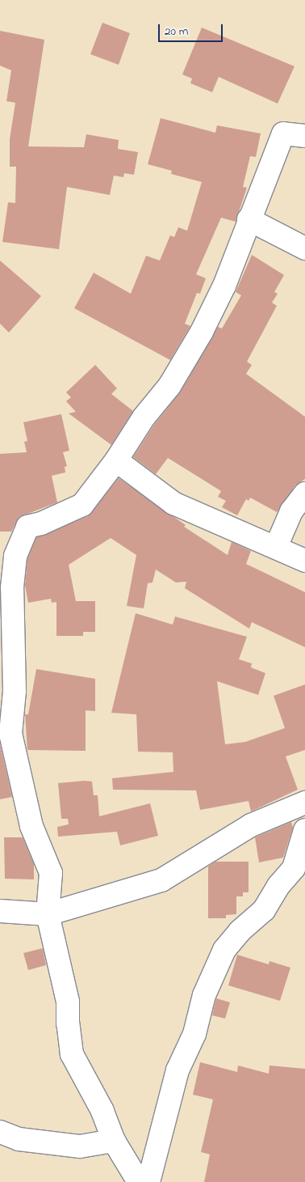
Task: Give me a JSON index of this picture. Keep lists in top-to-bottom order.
{
  "scale_bar": "20 m"
}
